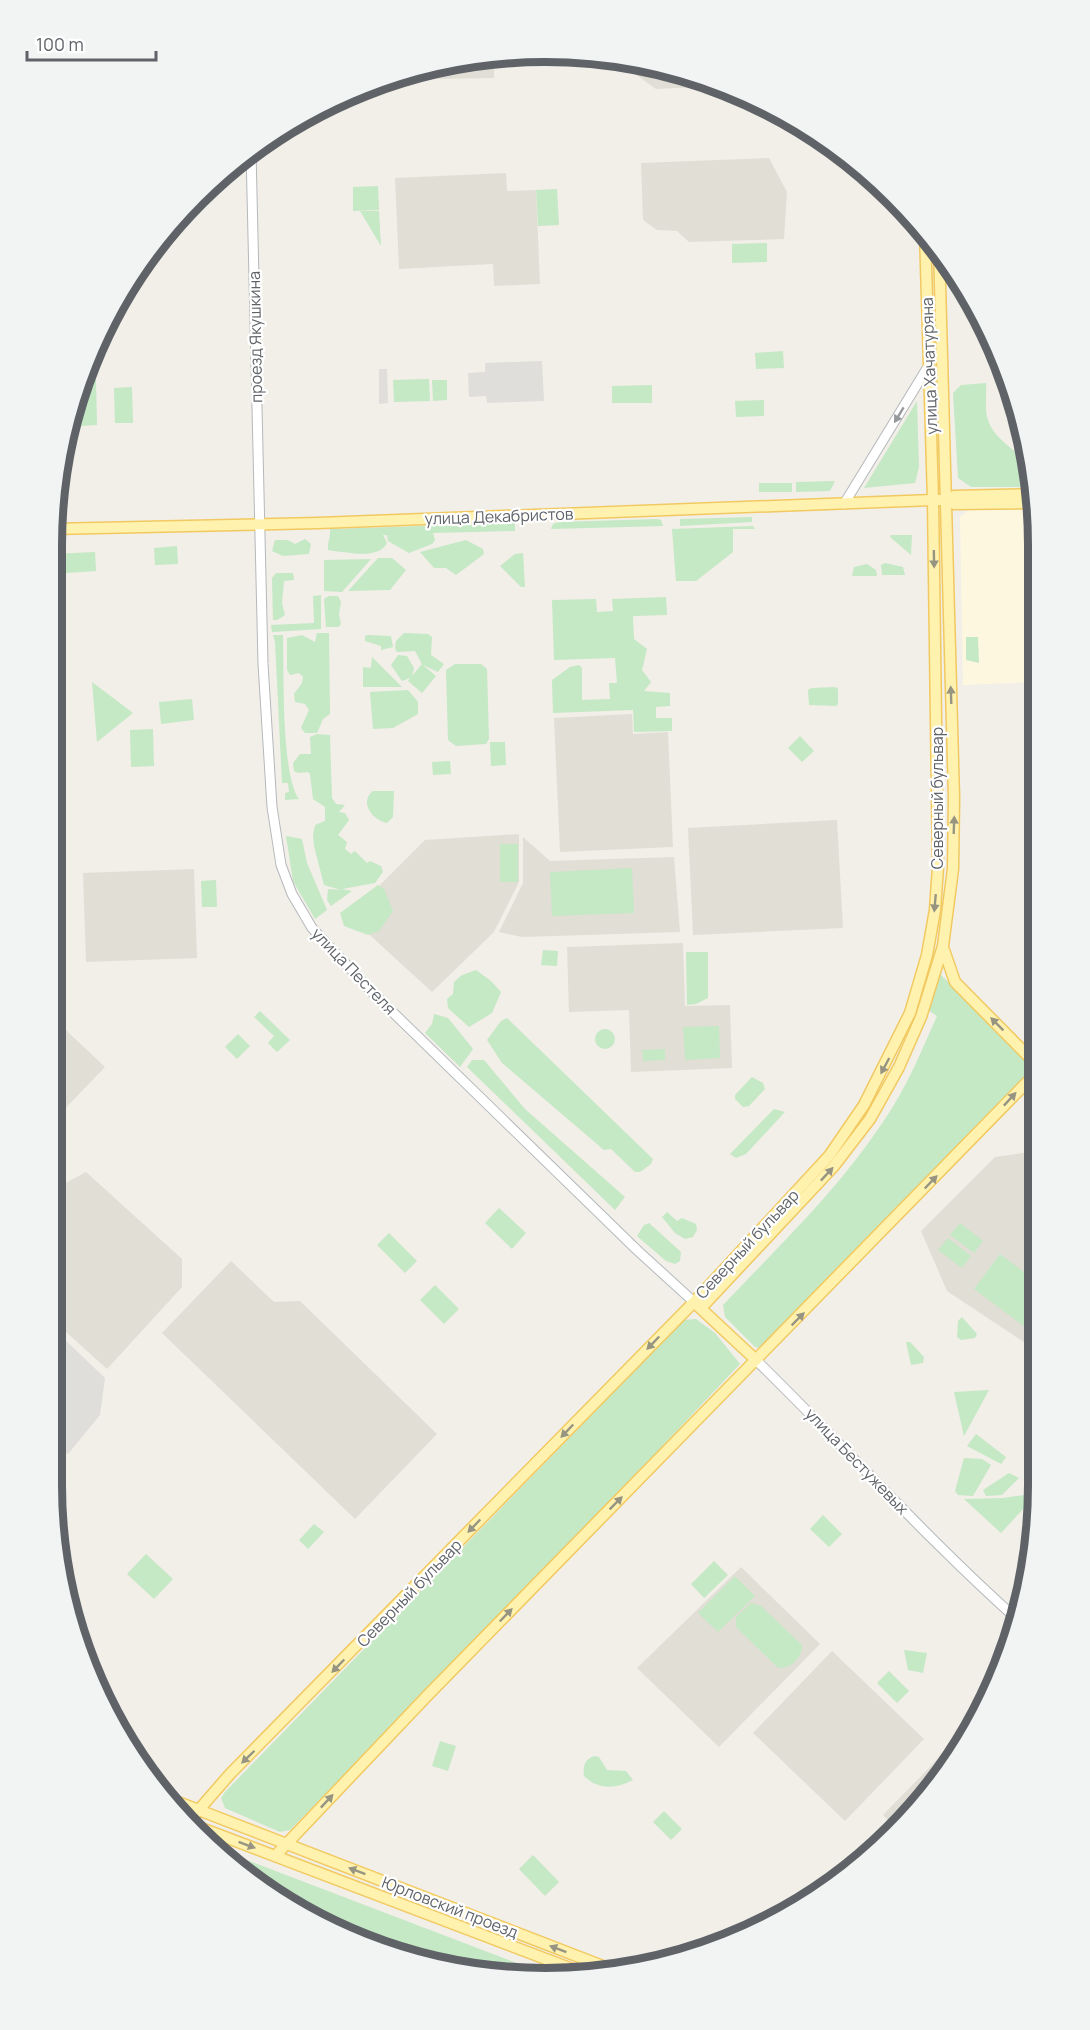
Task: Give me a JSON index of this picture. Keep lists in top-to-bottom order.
{
  "streets": {
    "main road": [
      "улица Хачатуряна",
      "улица Декабристов",
      "Северный бульвар",
      "улица Бестужевых",
      "Юрловский проезд"
    ],
    "street": ["проезд Якушкина", "улица Пестеля"]
  },
  "crossings": [
    ["проезд Якушкина", "улица Декабристов"],
    ["проезд Якушкина", "улица Пестеля"],
    ["улица Хачатуряна", "улица Декабристов"],
    ["улица Хачатуряна", "Северный бульвар"],
    ["улица Декабристов", "Северный бульвар"],
    ["улица Декабристов", "улица Пестеля"],
    ["Северный бульвар", "улица Пестеля"],
    ["Северный бульвар", "улица Бестужевых"],
    ["Северный бульвар", "Юрловский проезд"],
    ["улица Пестеля", "улица Бестужевых"]
  ],
  "scale_bar": "100 m"
}
